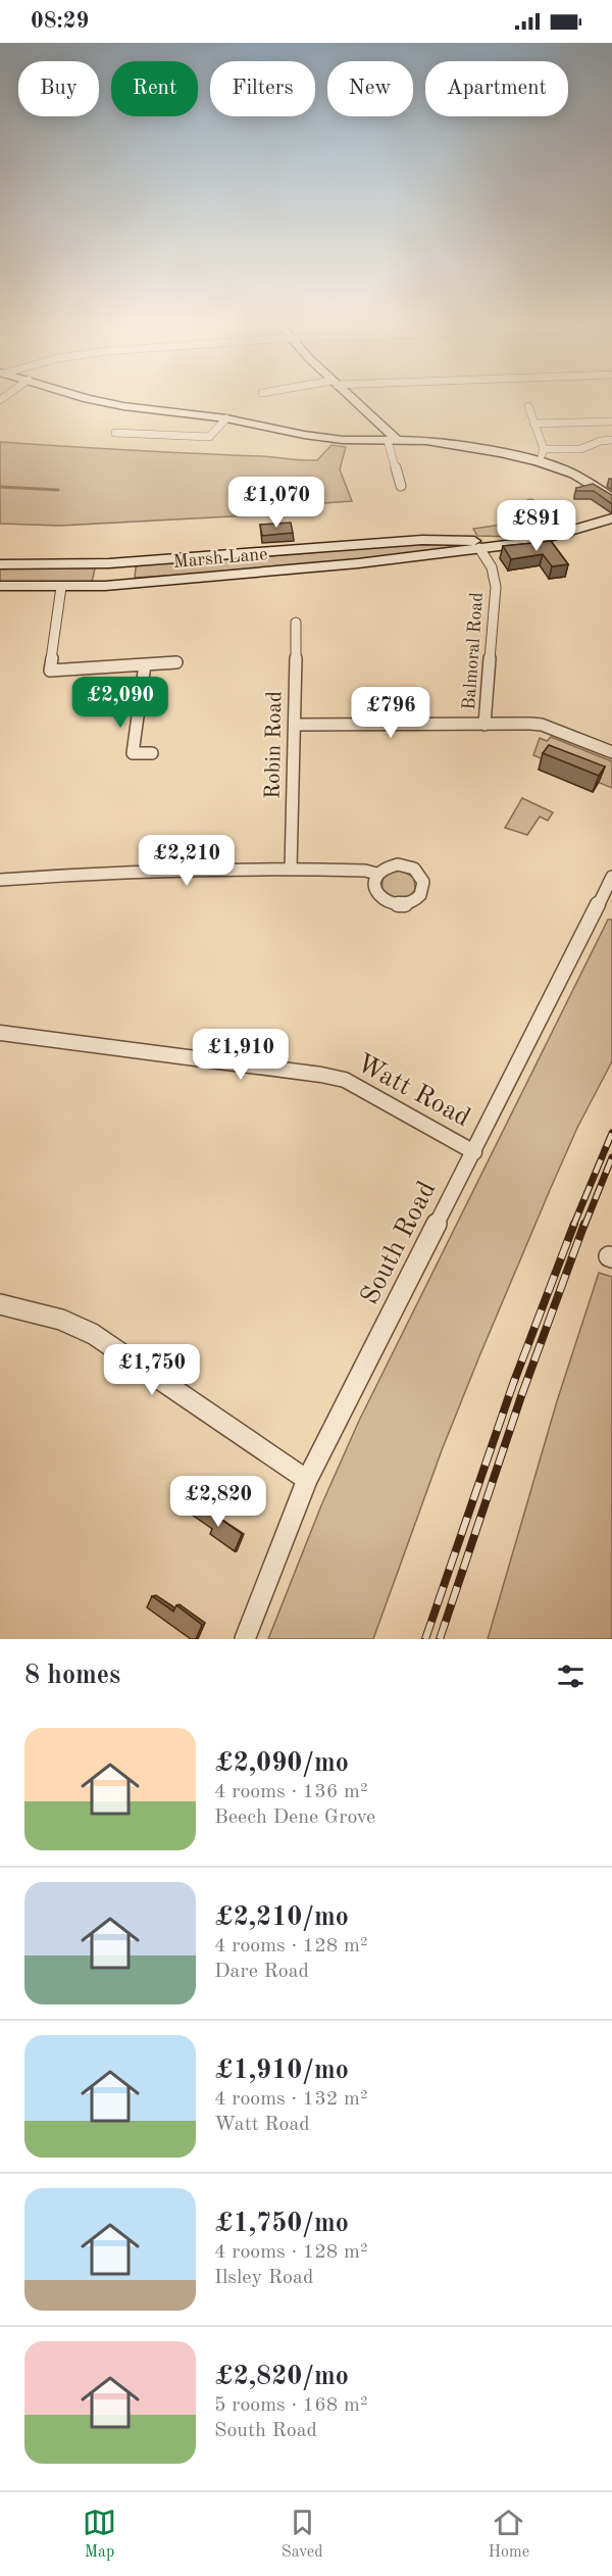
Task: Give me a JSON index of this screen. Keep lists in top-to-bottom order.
{
  "streets": {
    "street": [
      "Marsh Lane",
      "Balmoral Road",
      "Robin Road",
      "Watt Road",
      "South Road"
    ]
  },
  "crossings": [
    ["Marsh Lane", "Balmoral Road"],
    ["Watt Road", "South Road"]
  ],
  "page": {
    "status": "08:29",
    "chip": [
      "Buy",
      "Rent",
      "Filters",
      "New",
      "Apartment"
    ],
    "price": [
      "£1,070",
      "£891",
      "£2,090",
      "£796",
      "£2,210",
      "£1,910",
      "£1,750",
      "£2,820"
    ],
    "heading": "8 homes",
    "list": [
      {
        "name": "£2,090/mo",
        "note": "4 rooms · 136 m² · Beech Dene Grove"
      },
      {
        "name": "£2,210/mo",
        "note": "4 rooms · 128 m² · Dare Road"
      },
      {
        "name": "£1,910/mo",
        "note": "4 rooms · 132 m² · Watt Road"
      },
      {
        "name": "£1,750/mo",
        "note": "4 rooms · 128 m² · Ilsley Road"
      },
      {
        "name": "£2,820/mo",
        "note": "5 rooms · 168 m² · South Road"
      }
    ],
    "tabs": ["Map", "Saved", "Home"]
  }
}
